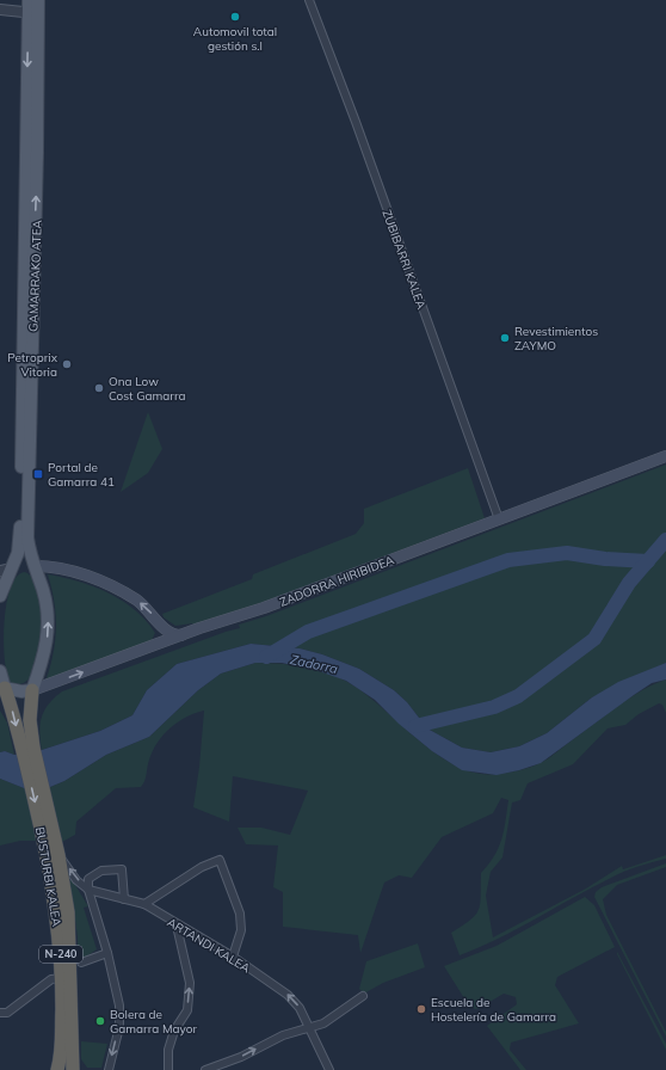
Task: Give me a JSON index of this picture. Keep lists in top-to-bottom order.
{
  "streets": {
    "highway": ["BUSTURBI KALEA", "N-240"],
    "main road": ["GAMARRAKO ATEA", "ZADORRA HIRIBIDEA"],
    "street": ["ZUBIBARRI KALEA", "ARTANDI KALEA"]
  },
  "crossings": [
    ["ZUBIBARRI KALEA", "ZADORRA HIRIBIDEA"],
    ["GAMARRAKO ATEA", "ZADORRA HIRIBIDEA"],
    ["GAMARRAKO ATEA", "BUSTURBI KALEA"],
    ["ZADORRA HIRIBIDEA", "BUSTURBI KALEA"],
    ["BUSTURBI KALEA", "ARTANDI KALEA"]
  ],
  "one_way": ["ARTANDI KALEA"],
  "water": ["Zadorra"],
  "places": {
    "other": [
      "Automovil total gestión s.l",
      "Revestimientos ZAYMO",
      "Petroprix Vitoria",
      "Ona Low Cost Gamarra",
      "Escuela de Hostelería de Gamarra",
      "Bolera de Gamarra Mayor"
    ],
    "transit": ["Portal de Gamarra 41"]
  }
}
